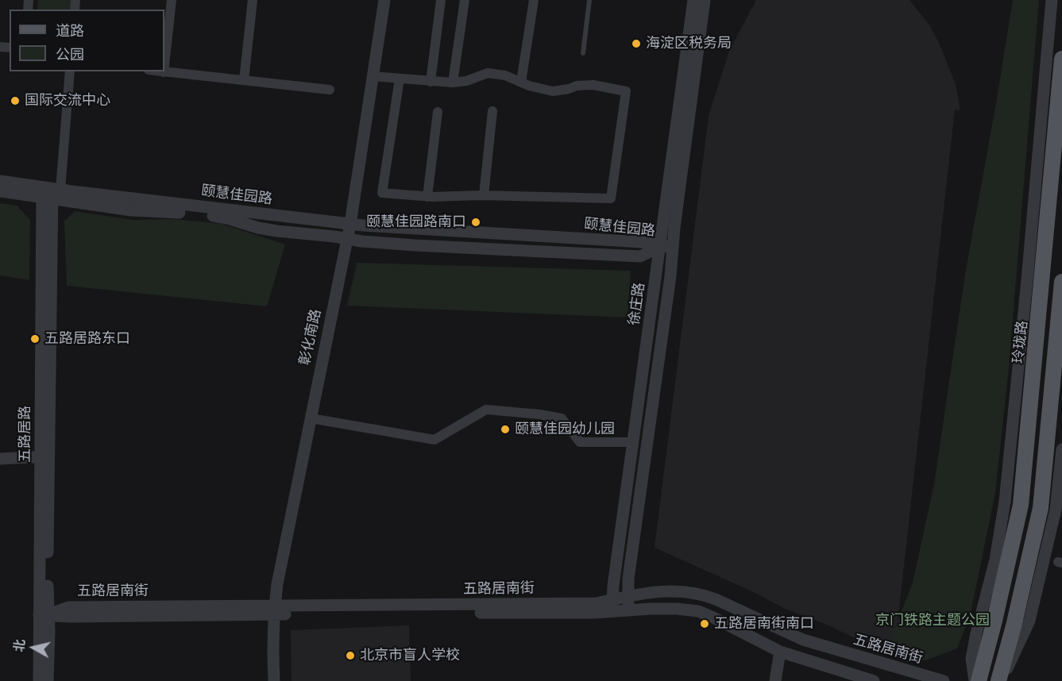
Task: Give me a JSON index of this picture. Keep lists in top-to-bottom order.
{
  "streets": {
    "main road": ["玲珑路"],
    "street": [
      "颐慧佳园路",
      "徐庄路",
      "彰化南路",
      "五路居路",
      "五路居南街"
    ]
  },
  "crossings": [
    ["颐慧佳园路", "徐庄路"],
    ["颐慧佳园路", "彰化南路"],
    ["颐慧佳园路", "五路居路"],
    ["徐庄路", "五路居南街"],
    ["彰化南路", "五路居南街"],
    ["五路居路", "五路居南街"]
  ],
  "parks": ["京门铁路主题公园"],
  "places": [
    "海淀区税务局",
    "国际交流中心",
    "颐慧佳园路南口",
    "五路居路东口",
    "颐慧佳园幼儿园",
    "五路居南街南口",
    "北京市盲人学校"
  ],
  "legend": ["道路", "公园"],
  "north": "left"
}
